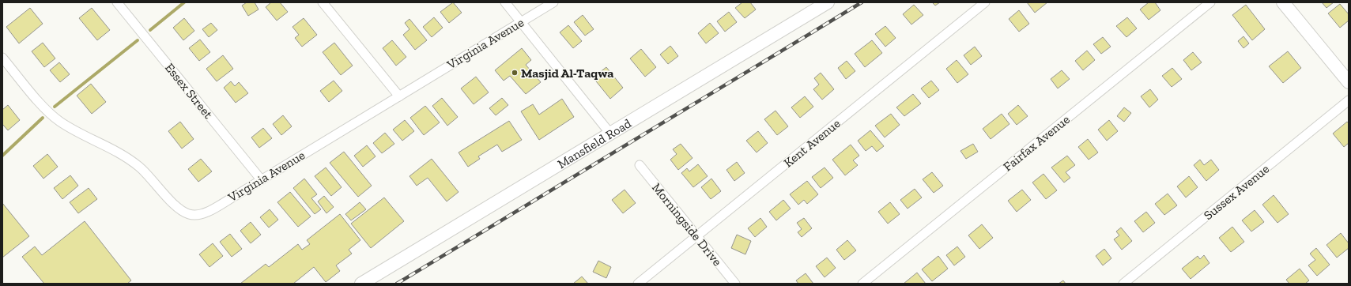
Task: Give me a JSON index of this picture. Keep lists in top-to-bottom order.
{
  "streets": {
    "main road": ["Mansfield Road"],
    "street": [
      "Virginia Avenue",
      "Essex Street",
      "Kent Avenue",
      "Fairfax Avenue",
      "Sussex Avenue",
      "Morningside Drive"
    ]
  },
  "crossings": [
    ["Virginia Avenue", "Essex Street"],
    ["Kent Avenue", "Morningside Drive"]
  ],
  "places": ["Masjid Al-Taqwa"]
}
